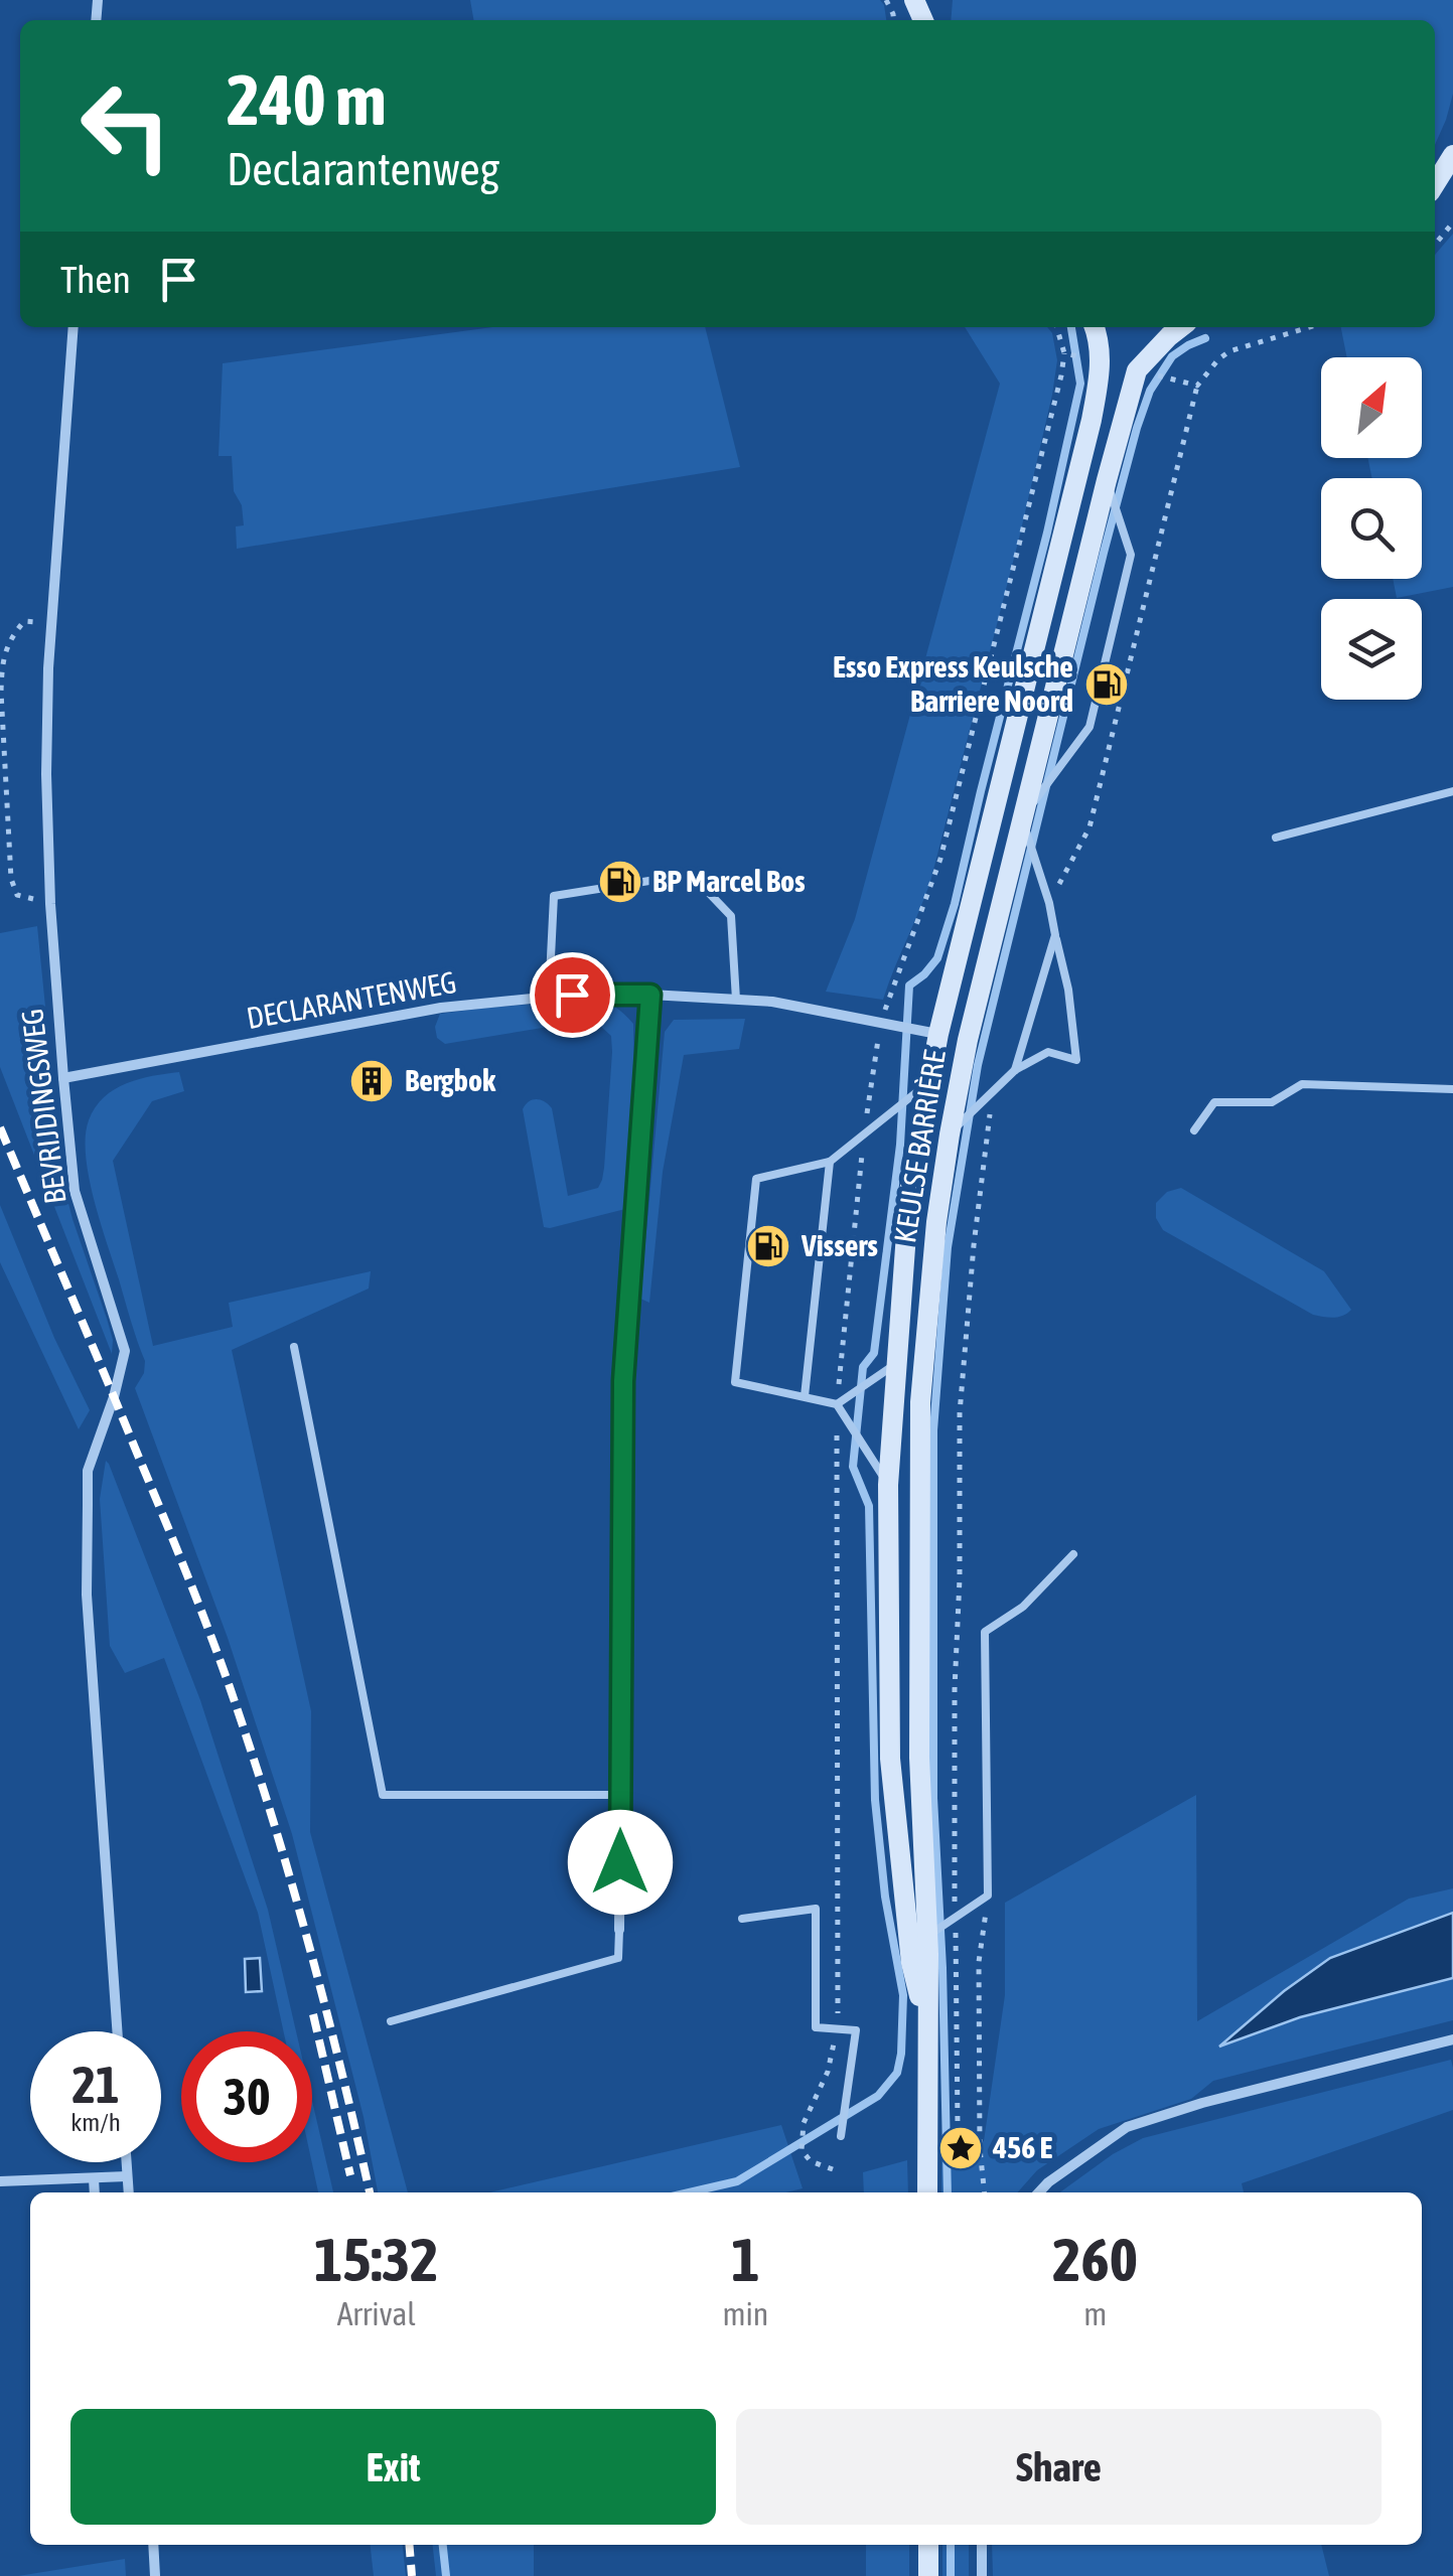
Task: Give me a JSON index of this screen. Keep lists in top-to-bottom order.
{
  "streets": {
    "main road": ["KEULSE BARRIÈRE"],
    "street": ["DECLARANTENWEG", "BEVRIJDINGSWEG"]
  },
  "crossings": [
    ["DECLARANTENWEG", "BEVRIJDINGSWEG"],
    ["DECLARANTENWEG", "KEULSE BARRIÈRE"]
  ],
  "places": {
    "fuel station": ["Esso Express Keulsche Barriere Noord", "BP Marcel Bos", "Vissers"],
    "building": ["Bergbok"],
    "place": ["456 E"]
  },
  "north": "top right",
  "page": {
    "turn": ["240 m", "Declarantenweg"],
    "then": "Then",
    "speed": "21 km/h",
    "limit": "30",
    "eta": [
      "15:32",
      "Arrival",
      "1",
      "min",
      "260",
      "m"
    ],
    "buttons": ["Exit", "Share"]
  }
}
